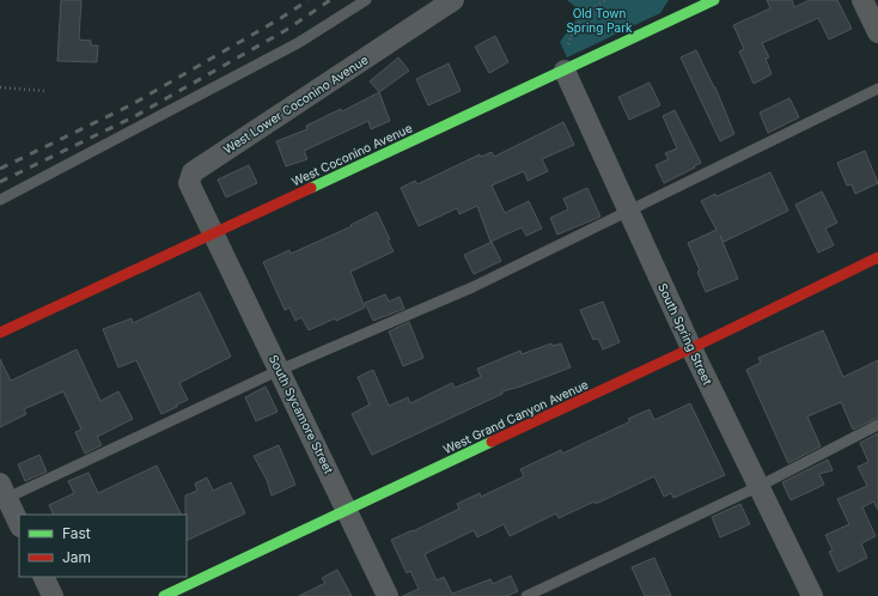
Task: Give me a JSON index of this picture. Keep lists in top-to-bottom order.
{
  "streets": {
    "street": [
      "West Lower Coconino Avenue",
      "West Coconino Avenue",
      "South Spring Street",
      "South Sycamore Street",
      "West Grand Canyon Avenue"
    ]
  },
  "crossings": [
    ["West Lower Coconino Avenue", "West Coconino Avenue"],
    ["West Lower Coconino Avenue", "South Sycamore Street"],
    ["West Coconino Avenue", "South Spring Street"],
    ["West Coconino Avenue", "South Sycamore Street"],
    ["South Spring Street", "West Grand Canyon Avenue"],
    ["South Sycamore Street", "West Grand Canyon Avenue"]
  ],
  "parks": ["Old Town Spring Park"],
  "legend": ["Fast", "Jam"]
}
